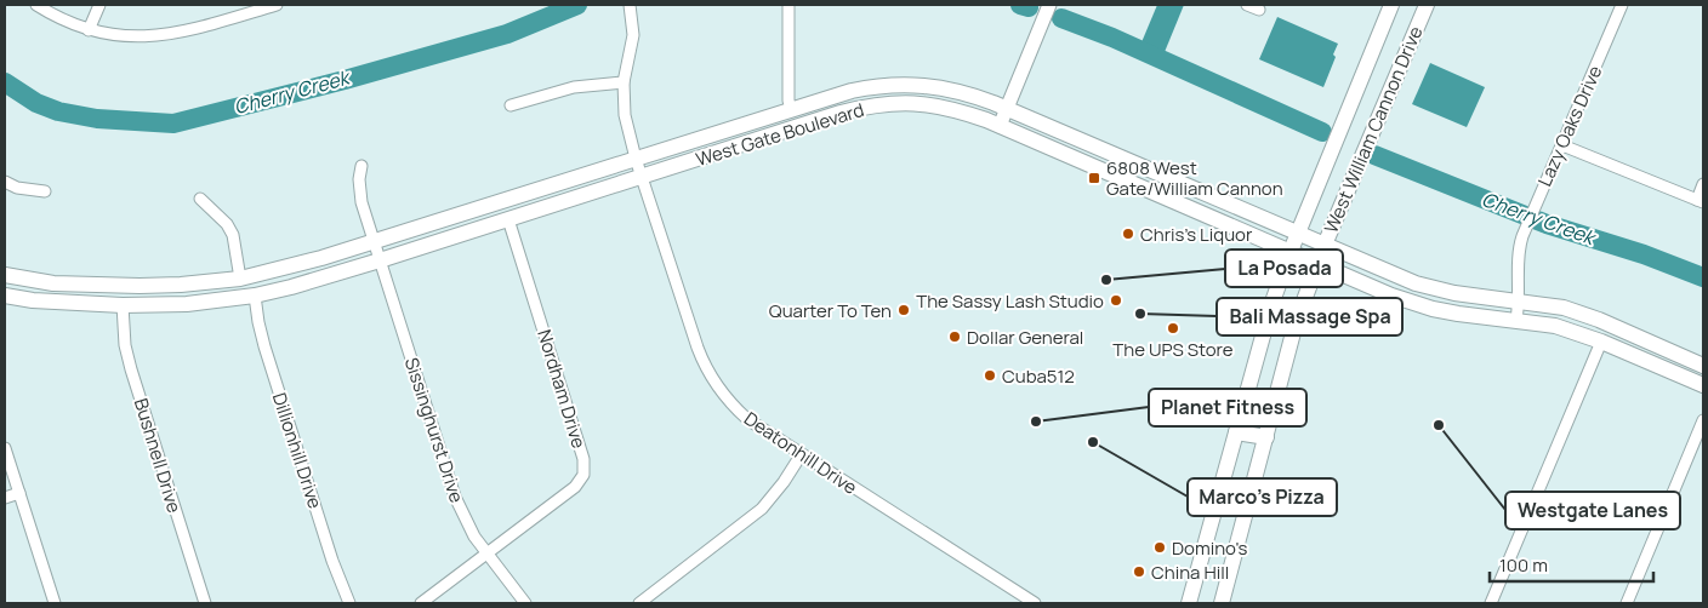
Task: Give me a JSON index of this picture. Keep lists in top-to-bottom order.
{
  "streets": {
    "main road": ["West William Cannon Drive", "West Gate Boulevard"],
    "street": [
      "Lazy Oaks Drive",
      "Nordham Drive",
      "Sissinghurst Drive",
      "Dillionhill Drive",
      "Deatonhill Drive",
      "Bushnell Drive"
    ]
  },
  "crossings": [
    ["Lazy Oaks Drive", "West Gate Boulevard"],
    ["West William Cannon Drive", "West Gate Boulevard"],
    ["West Gate Boulevard", "Nordham Drive"],
    ["West Gate Boulevard", "Sissinghurst Drive"],
    ["West Gate Boulevard", "Dillionhill Drive"],
    ["West Gate Boulevard", "Deatonhill Drive"],
    ["West Gate Boulevard", "Bushnell Drive"],
    ["Nordham Drive", "Sissinghurst Drive"]
  ],
  "water": ["Cherry Creek"],
  "places": {
    "transit": ["6808 West Gate/William Cannon"],
    "other": [
      "Chris’s Liquor",
      "La Posada",
      "The Sassy Lash Studio",
      "Quarter To Ten",
      "Bali Massage Spa",
      "The UPS Store",
      "Dollar General",
      "Cuba512",
      "Planet Fitness",
      "Westgate Lanes",
      "Marco's Pizza",
      "Domino's",
      "China Hill"
    ]
  },
  "scale_bar": "100 m"
}
